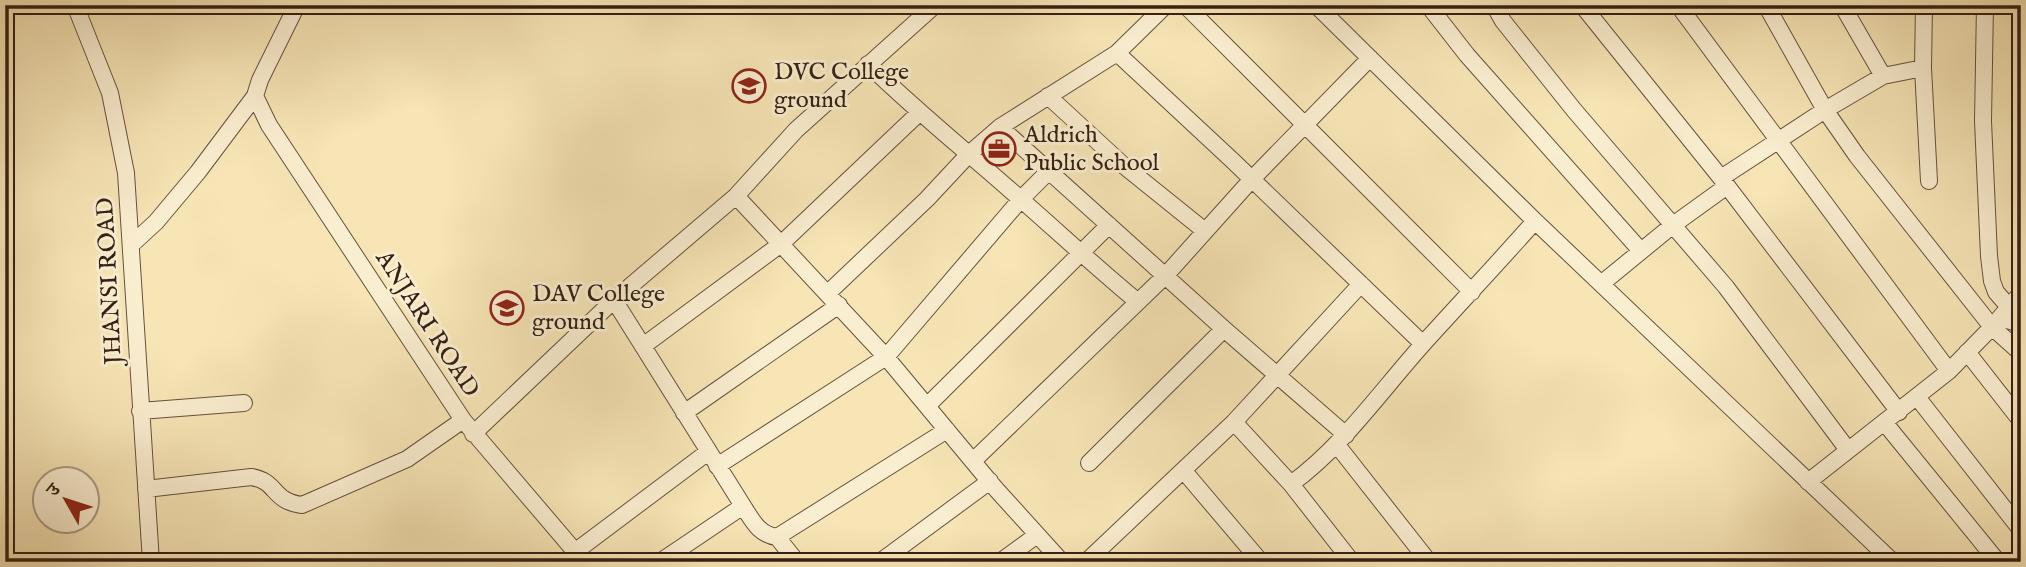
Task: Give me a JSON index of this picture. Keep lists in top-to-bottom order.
{
  "streets": {
    "street": ["JHANSI ROAD", "ANJARI ROAD"]
  },
  "places": {
    "school or university": ["DVC College ground", "DAV College ground"],
    "office": ["Aldrich Public School"]
  },
  "north": "top left"
}
